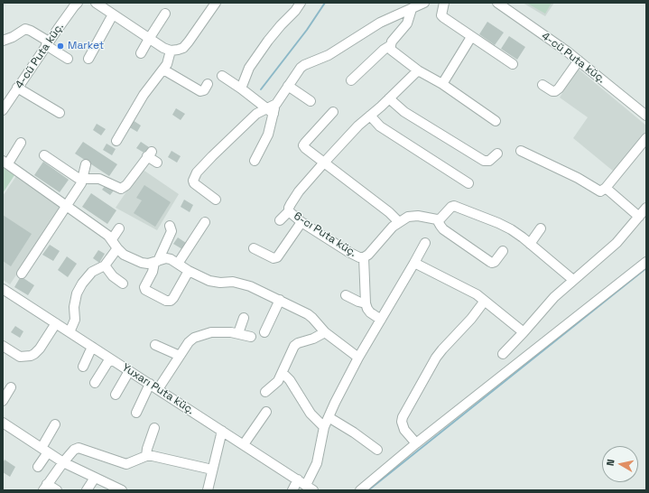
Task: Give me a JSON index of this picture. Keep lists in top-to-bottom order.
{
  "streets": {
    "street": ["4-cü Puta küç.", "6-cı Puta küç.", "Yuxarı Puta küç."]
  },
  "places": ["Market"],
  "north": "left"
}
